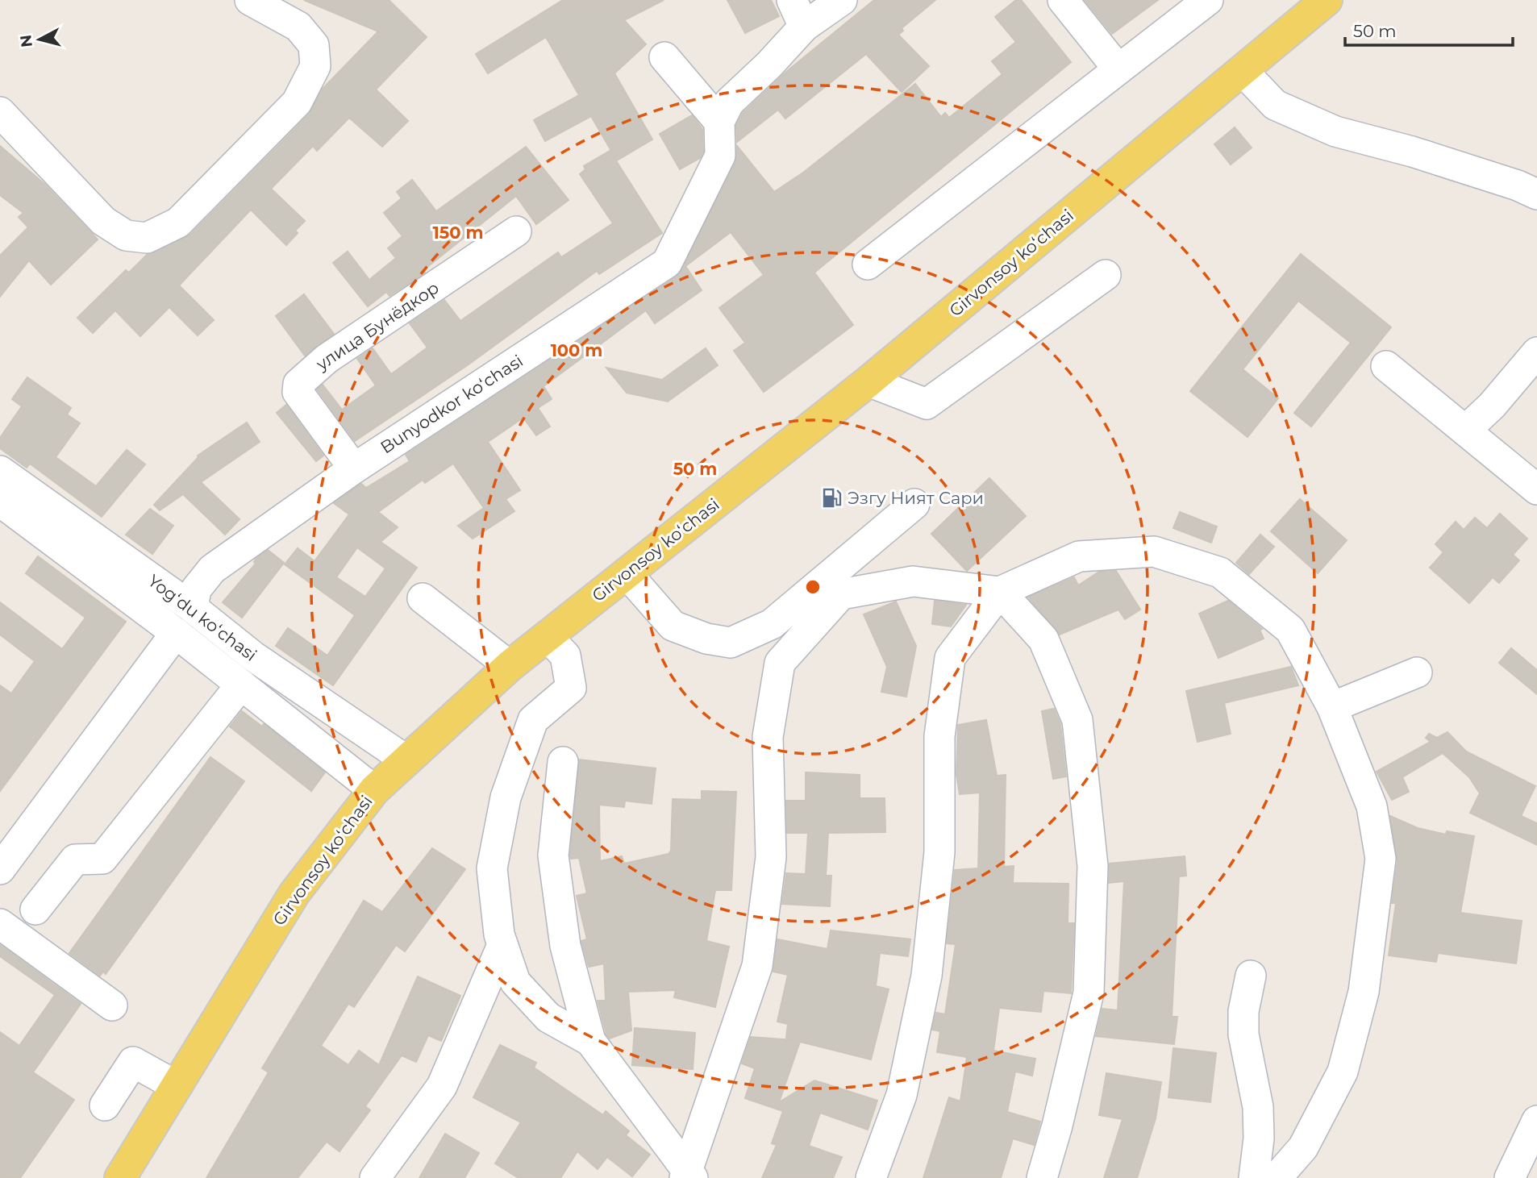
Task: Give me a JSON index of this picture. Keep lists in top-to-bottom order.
{
  "streets": {
    "main road": ["Girvonsoy koʻchasi"],
    "street": ["улица Бунёдкор", "Bunyodkor koʻchasi", "Yogʻdu koʻchasi"]
  },
  "crossings": [
    ["Girvonsoy koʻchasi", "Yogʻdu koʻchasi"],
    ["улица Бунёдкор", "Bunyodkor koʻchasi"],
    ["Bunyodkor koʻchasi", "Yogʻdu koʻchasi"]
  ],
  "places": {
    "fuel station": ["Эзгу Ният Сари"]
  },
  "scale_bar": "50 m",
  "north": "left",
  "rings": ["150 m", "100 m", "50 m"]
}
